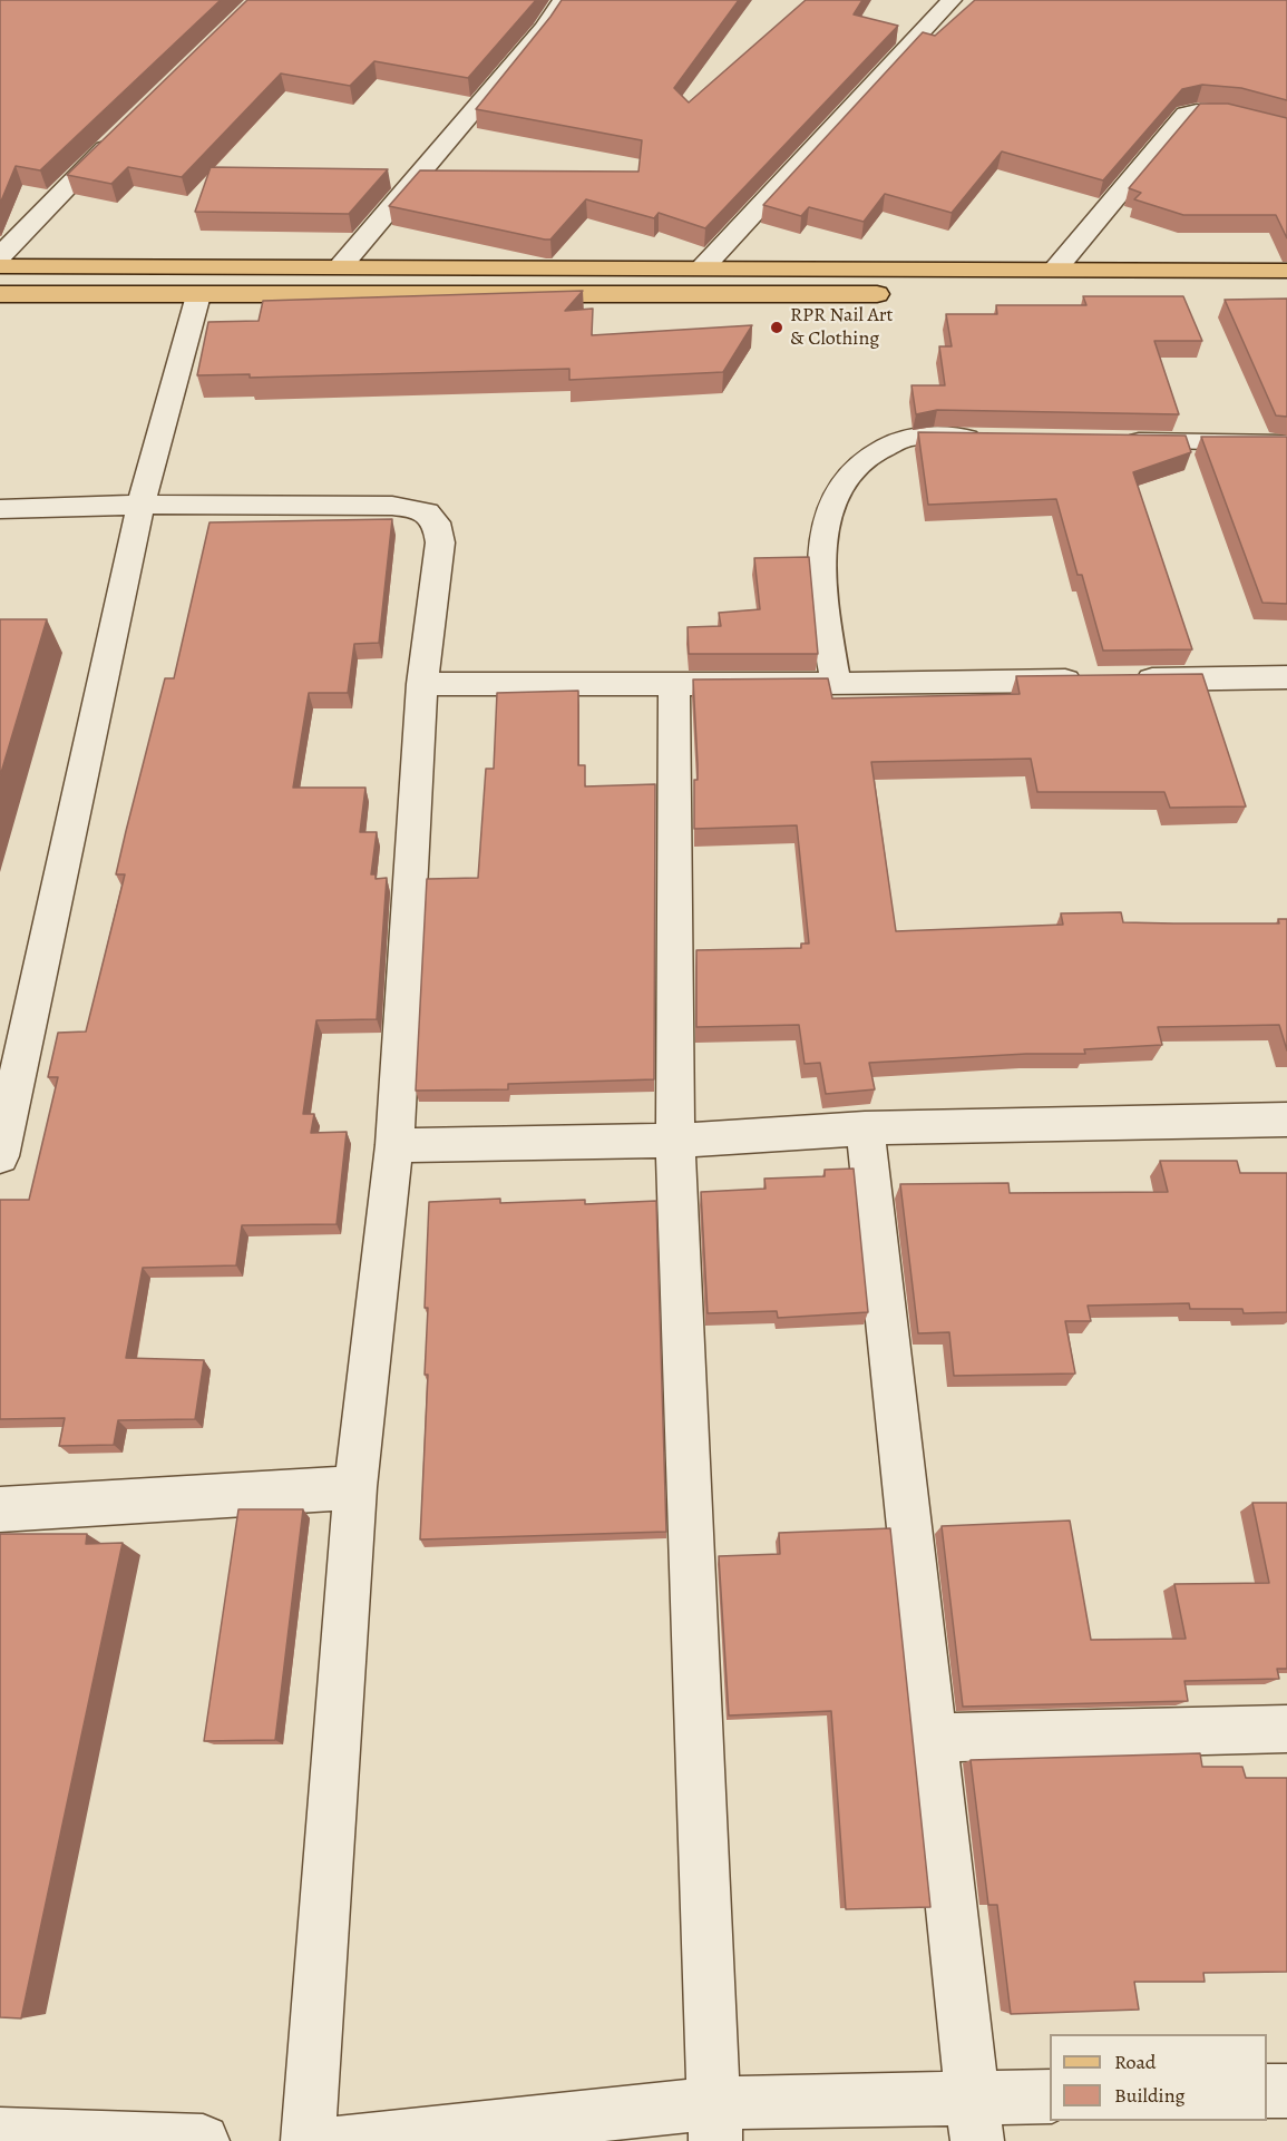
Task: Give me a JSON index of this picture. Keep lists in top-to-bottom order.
{
  "places": ["RPR Nail Art & Clothing"],
  "legend": ["Road", "Building"]
}
